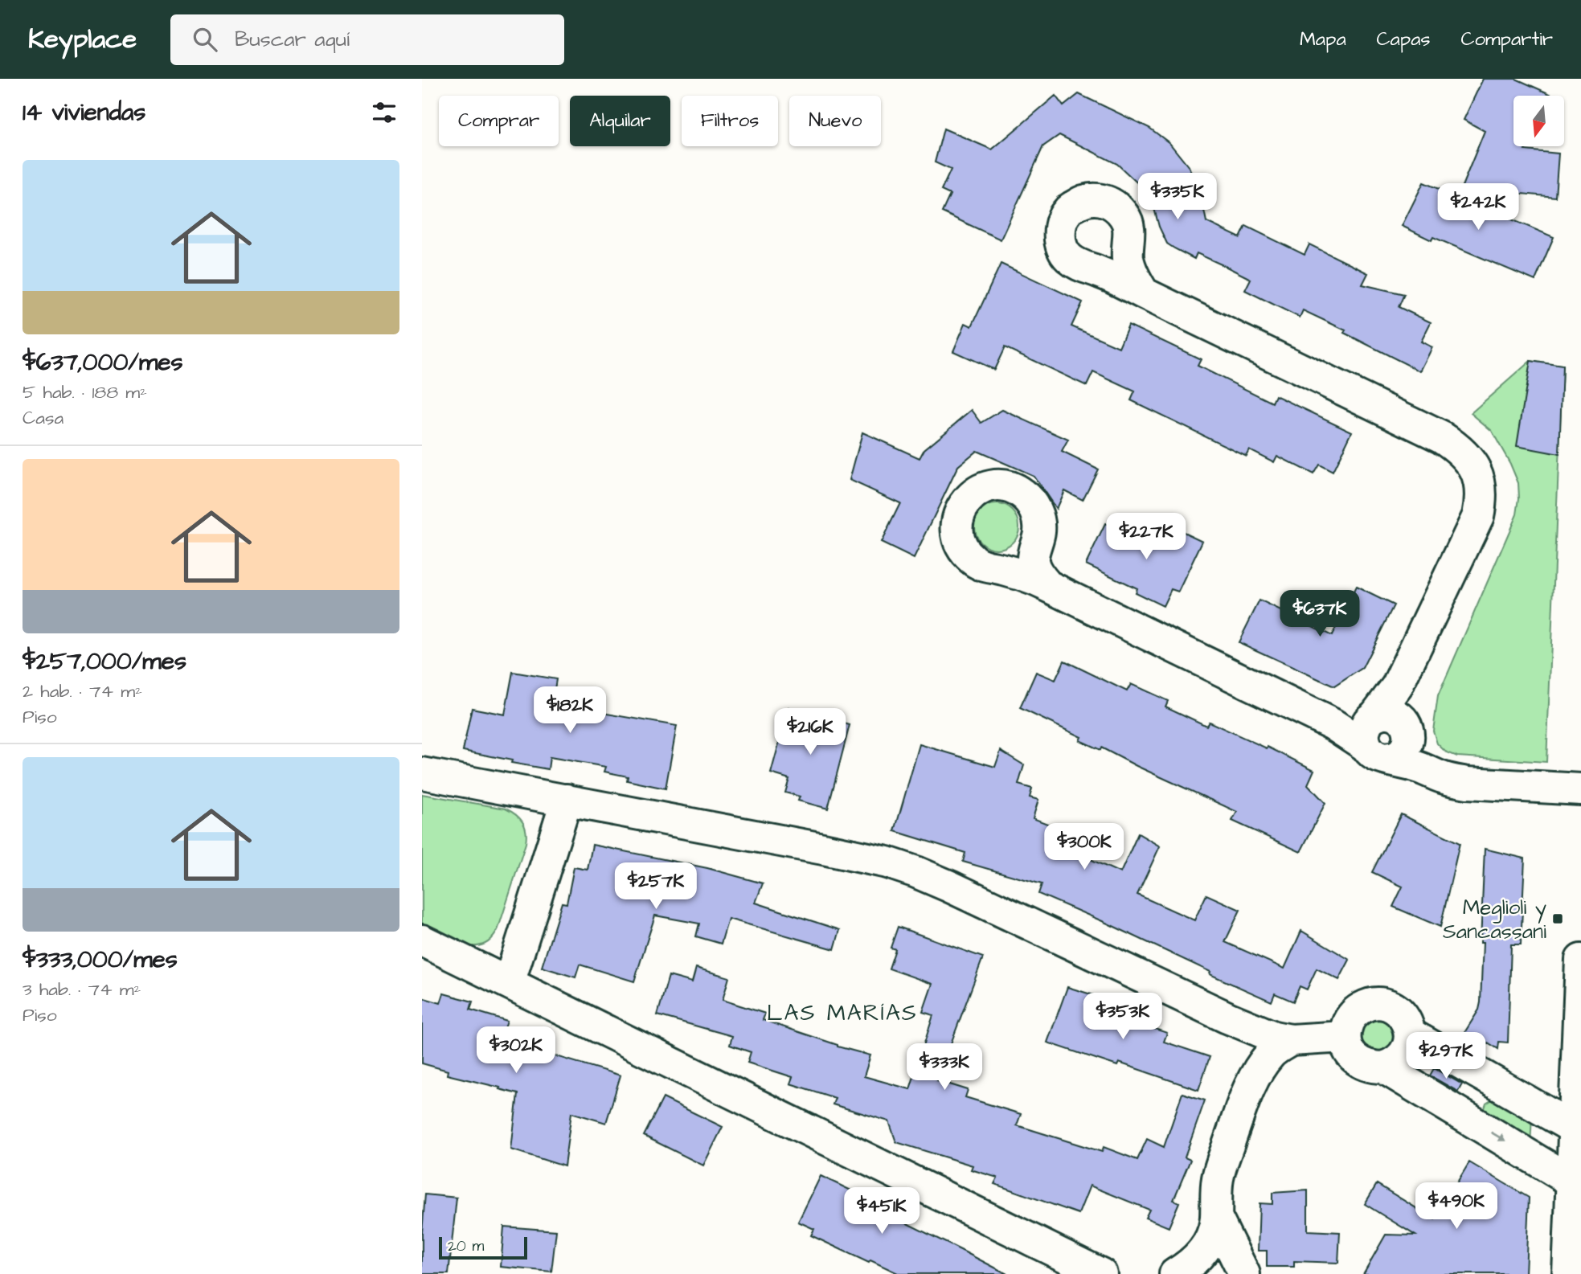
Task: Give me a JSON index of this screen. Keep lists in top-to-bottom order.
{
  "districts": ["LAS MARÍAS"],
  "places": {
    "transit": ["Meglioli y Sancassani"]
  },
  "scale_bar": "20 m",
  "north": "bottom",
  "page": {
    "header": "Keyplace",
    "search": "Buscar aquí",
    "nav": ["Mapa", "Capas", "Compartir"],
    "heading": "14 viviendas",
    "chip": [
      "Comprar",
      "Alquilar",
      "Filtros",
      "Nuevo"
    ],
    "list": [
      {
        "name": "$637,000/mes",
        "note": "5 hab. · 188 m² · Casa"
      },
      {
        "name": "$257,000/mes",
        "note": "2 hab. · 74 m² · Piso"
      },
      {
        "name": "$333,000/mes",
        "note": "3 hab. · 74 m² · Piso"
      }
    ],
    "price": [
      "$335K",
      "$242K",
      "$227K",
      "$637K",
      "$182K",
      "$216K",
      "$300K",
      "$257K",
      "$353K",
      "$302K",
      "$297K",
      "$333K",
      "$490K",
      "$451K"
    ],
    "scale": "20 m"
  }
}
